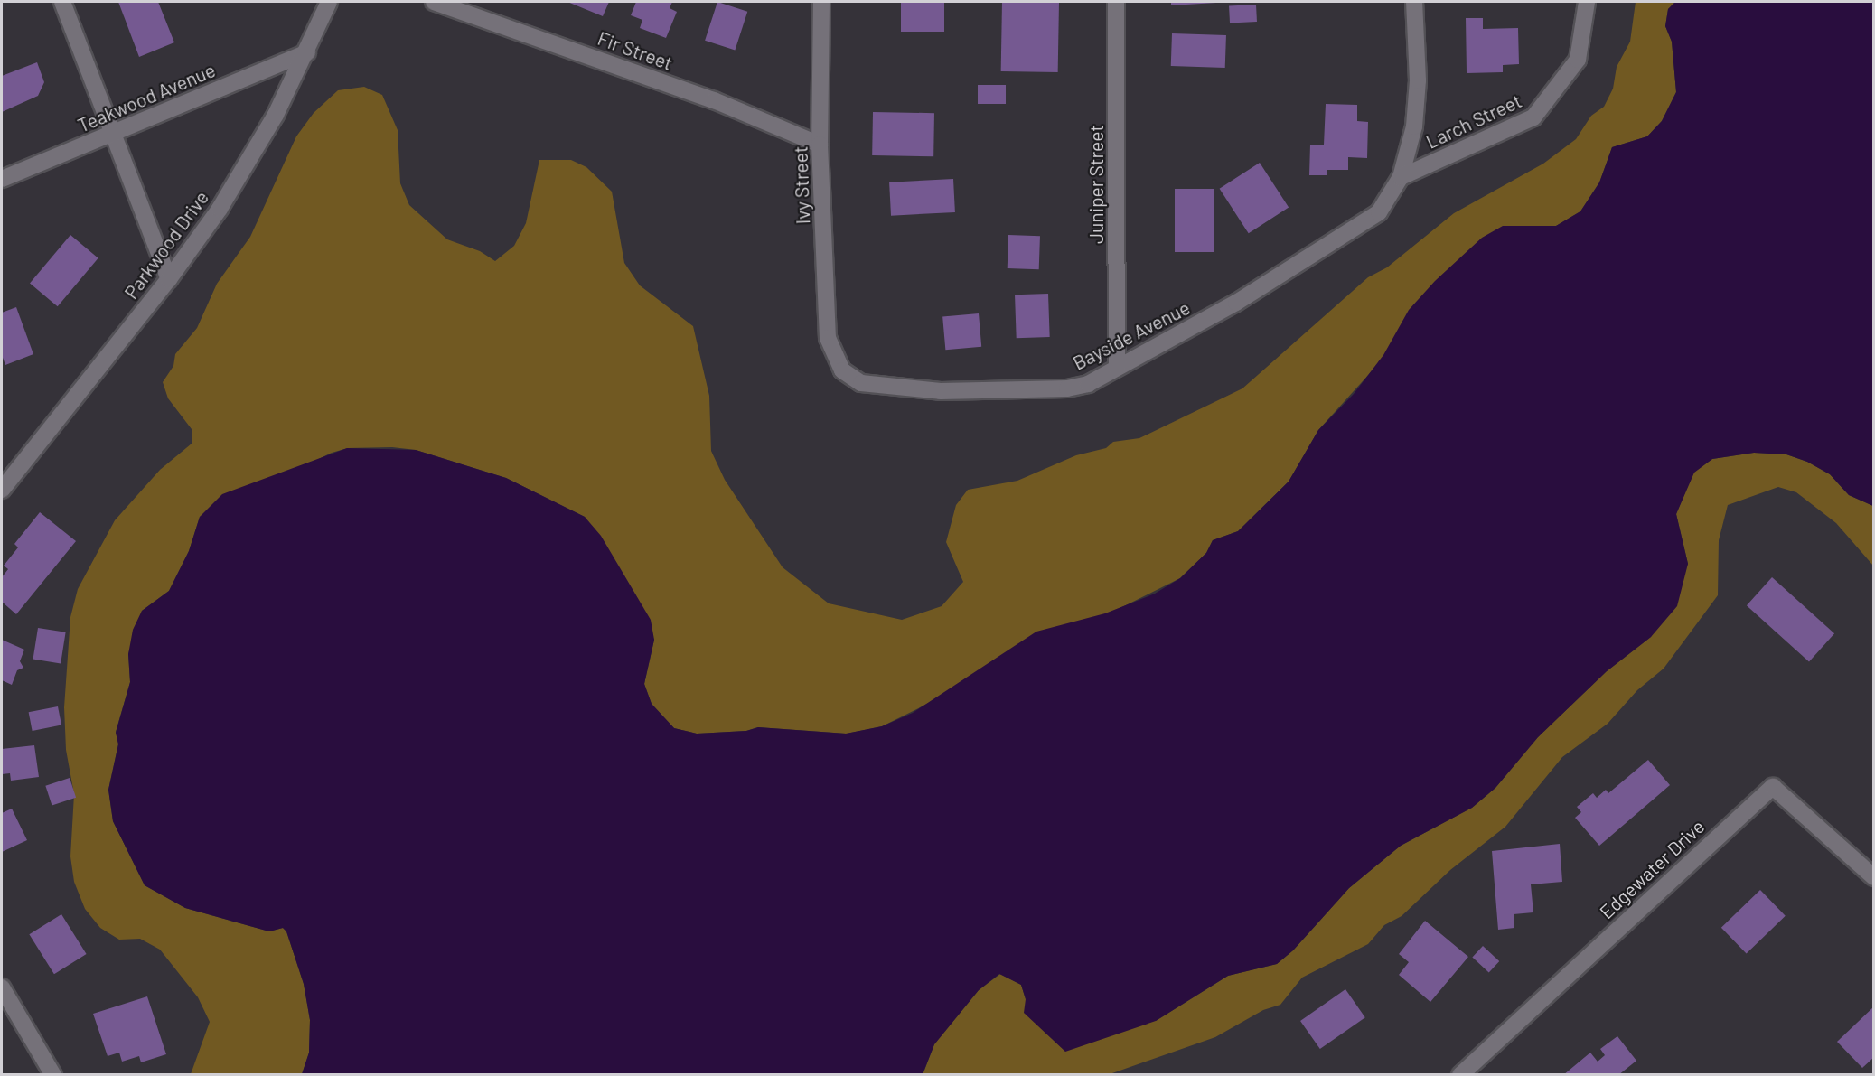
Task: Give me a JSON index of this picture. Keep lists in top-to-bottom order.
{
  "streets": {
    "street": [
      "Fir Street",
      "Teakwood Avenue",
      "Larch Street",
      "Juniper Street",
      "Ivy Street",
      "Parkwood Drive",
      "Bayside Avenue",
      "Edgewater Drive"
    ]
  },
  "crossings": [
    ["Fir Street", "Ivy Street"],
    ["Teakwood Avenue", "Parkwood Drive"],
    ["Larch Street", "Bayside Avenue"],
    ["Juniper Street", "Bayside Avenue"],
    ["Ivy Street", "Bayside Avenue"]
  ]
}
